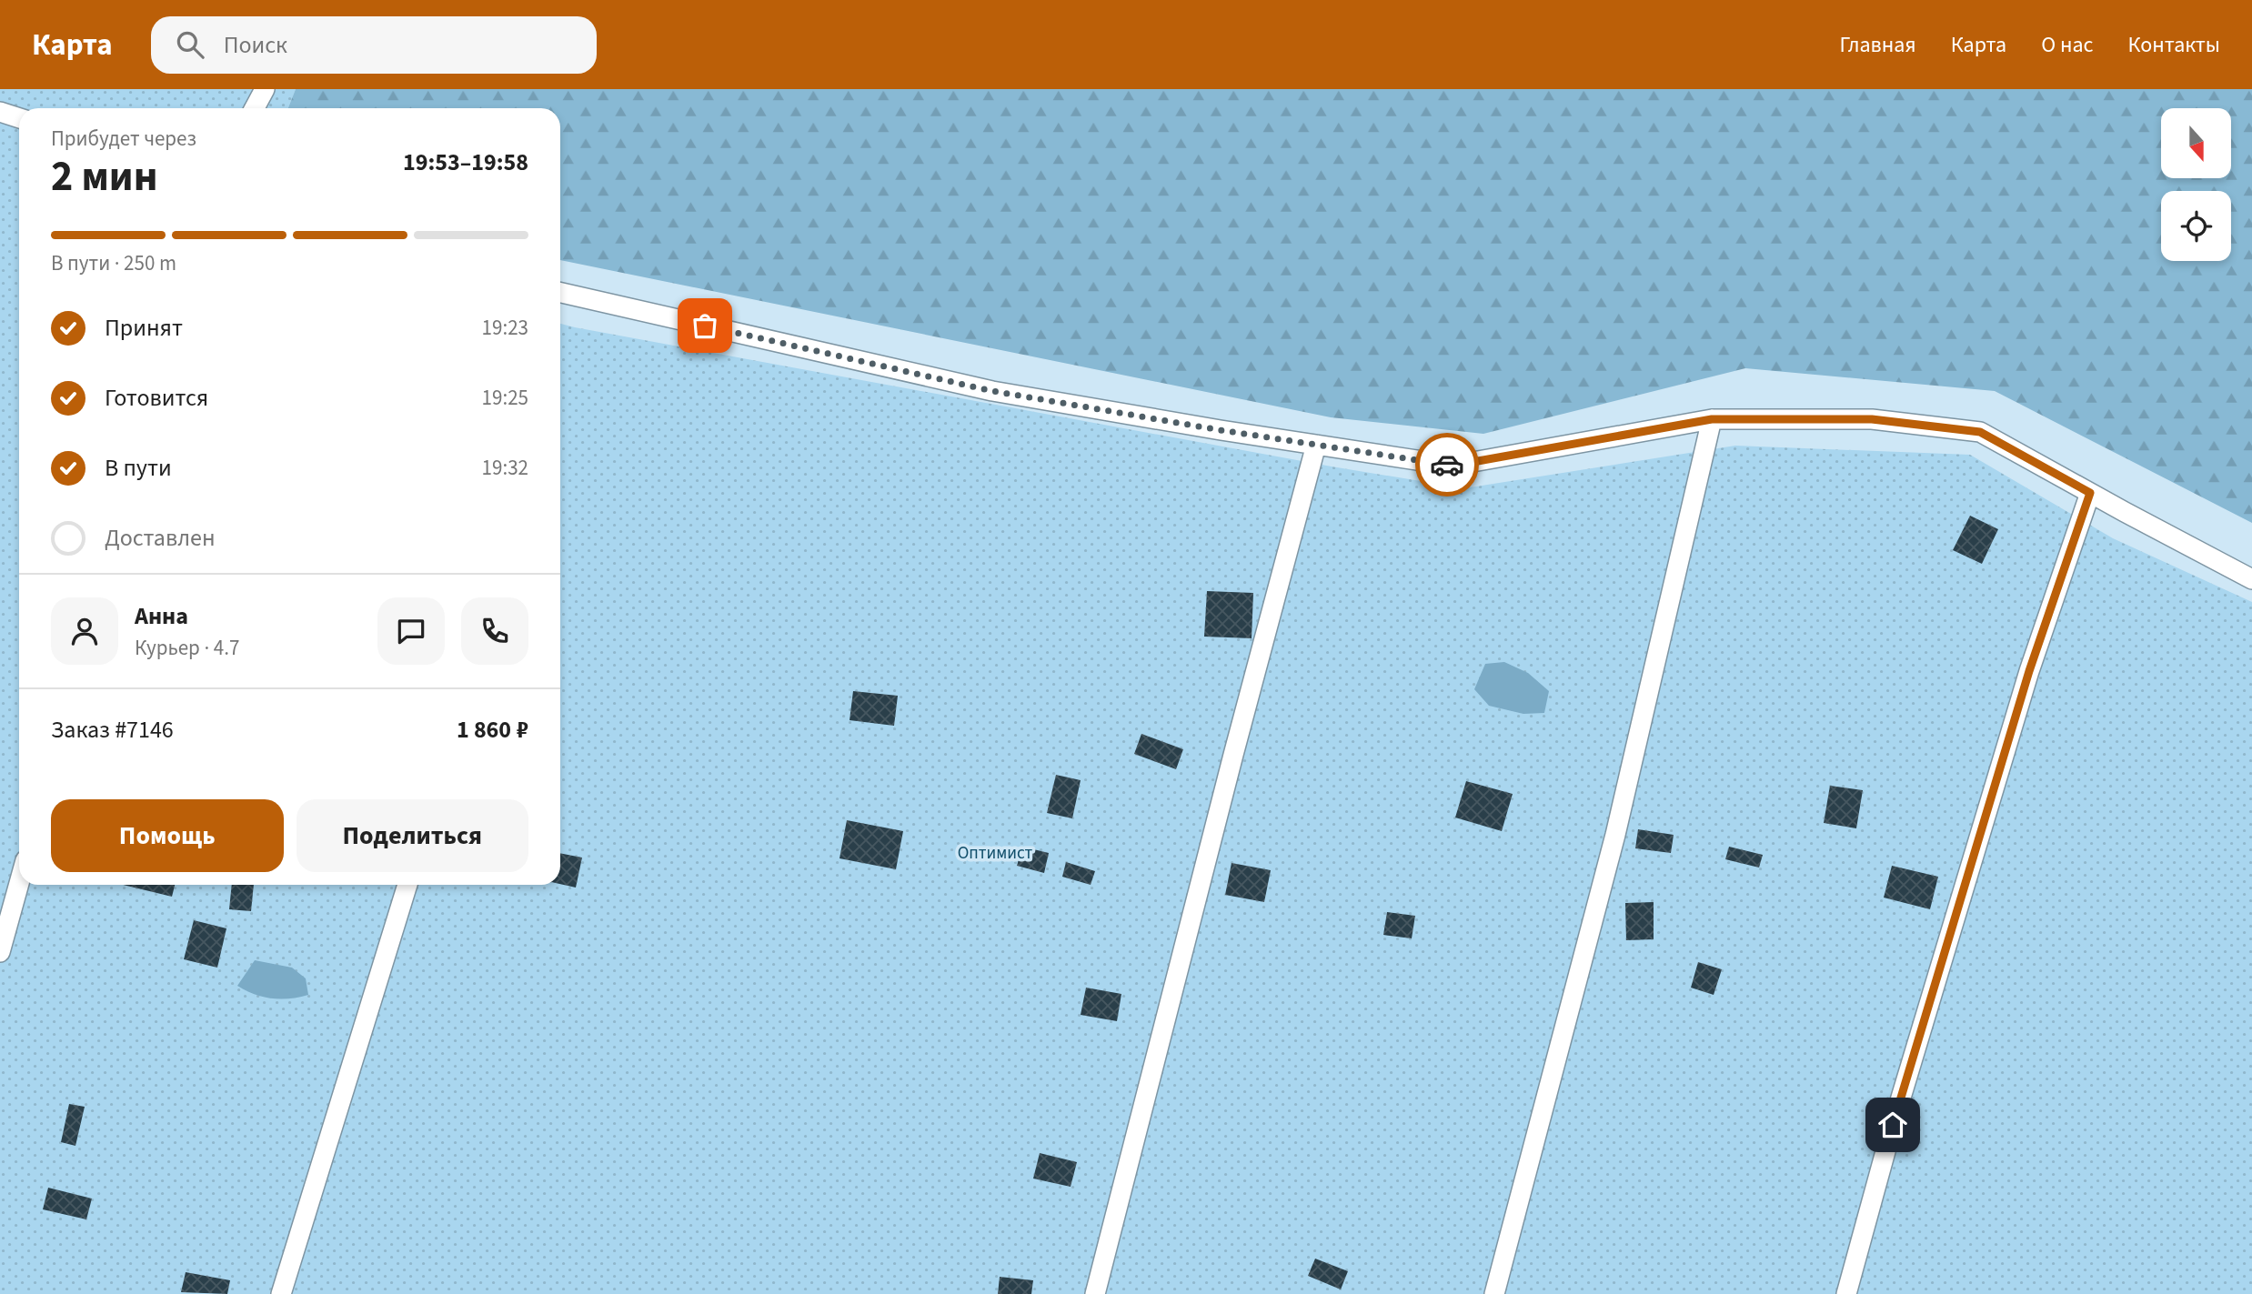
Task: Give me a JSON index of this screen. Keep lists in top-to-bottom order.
{
  "parks": ["Оптимист"],
  "north": "bottom",
  "page": {
    "header": "Карта",
    "search": "Поиск",
    "nav": [
      "Главная",
      "Карта",
      "О нас",
      "Контакты"
    ],
    "heading": ["2 мин", "Прибудет через", "19:53–19:58"],
    "panel": [
      "Анна",
      "Курьер · 4.7",
      "Заказ #7146",
      "1 860 ₽"
    ],
    "bar": "В пути · 250 m",
    "list": [
      ["Принят", "19:23"],
      ["Готовится", "19:25"],
      ["В пути", "19:32"],
      "Доставлен"
    ],
    "buttons": ["Помощь", "Поделиться"]
  }
}
